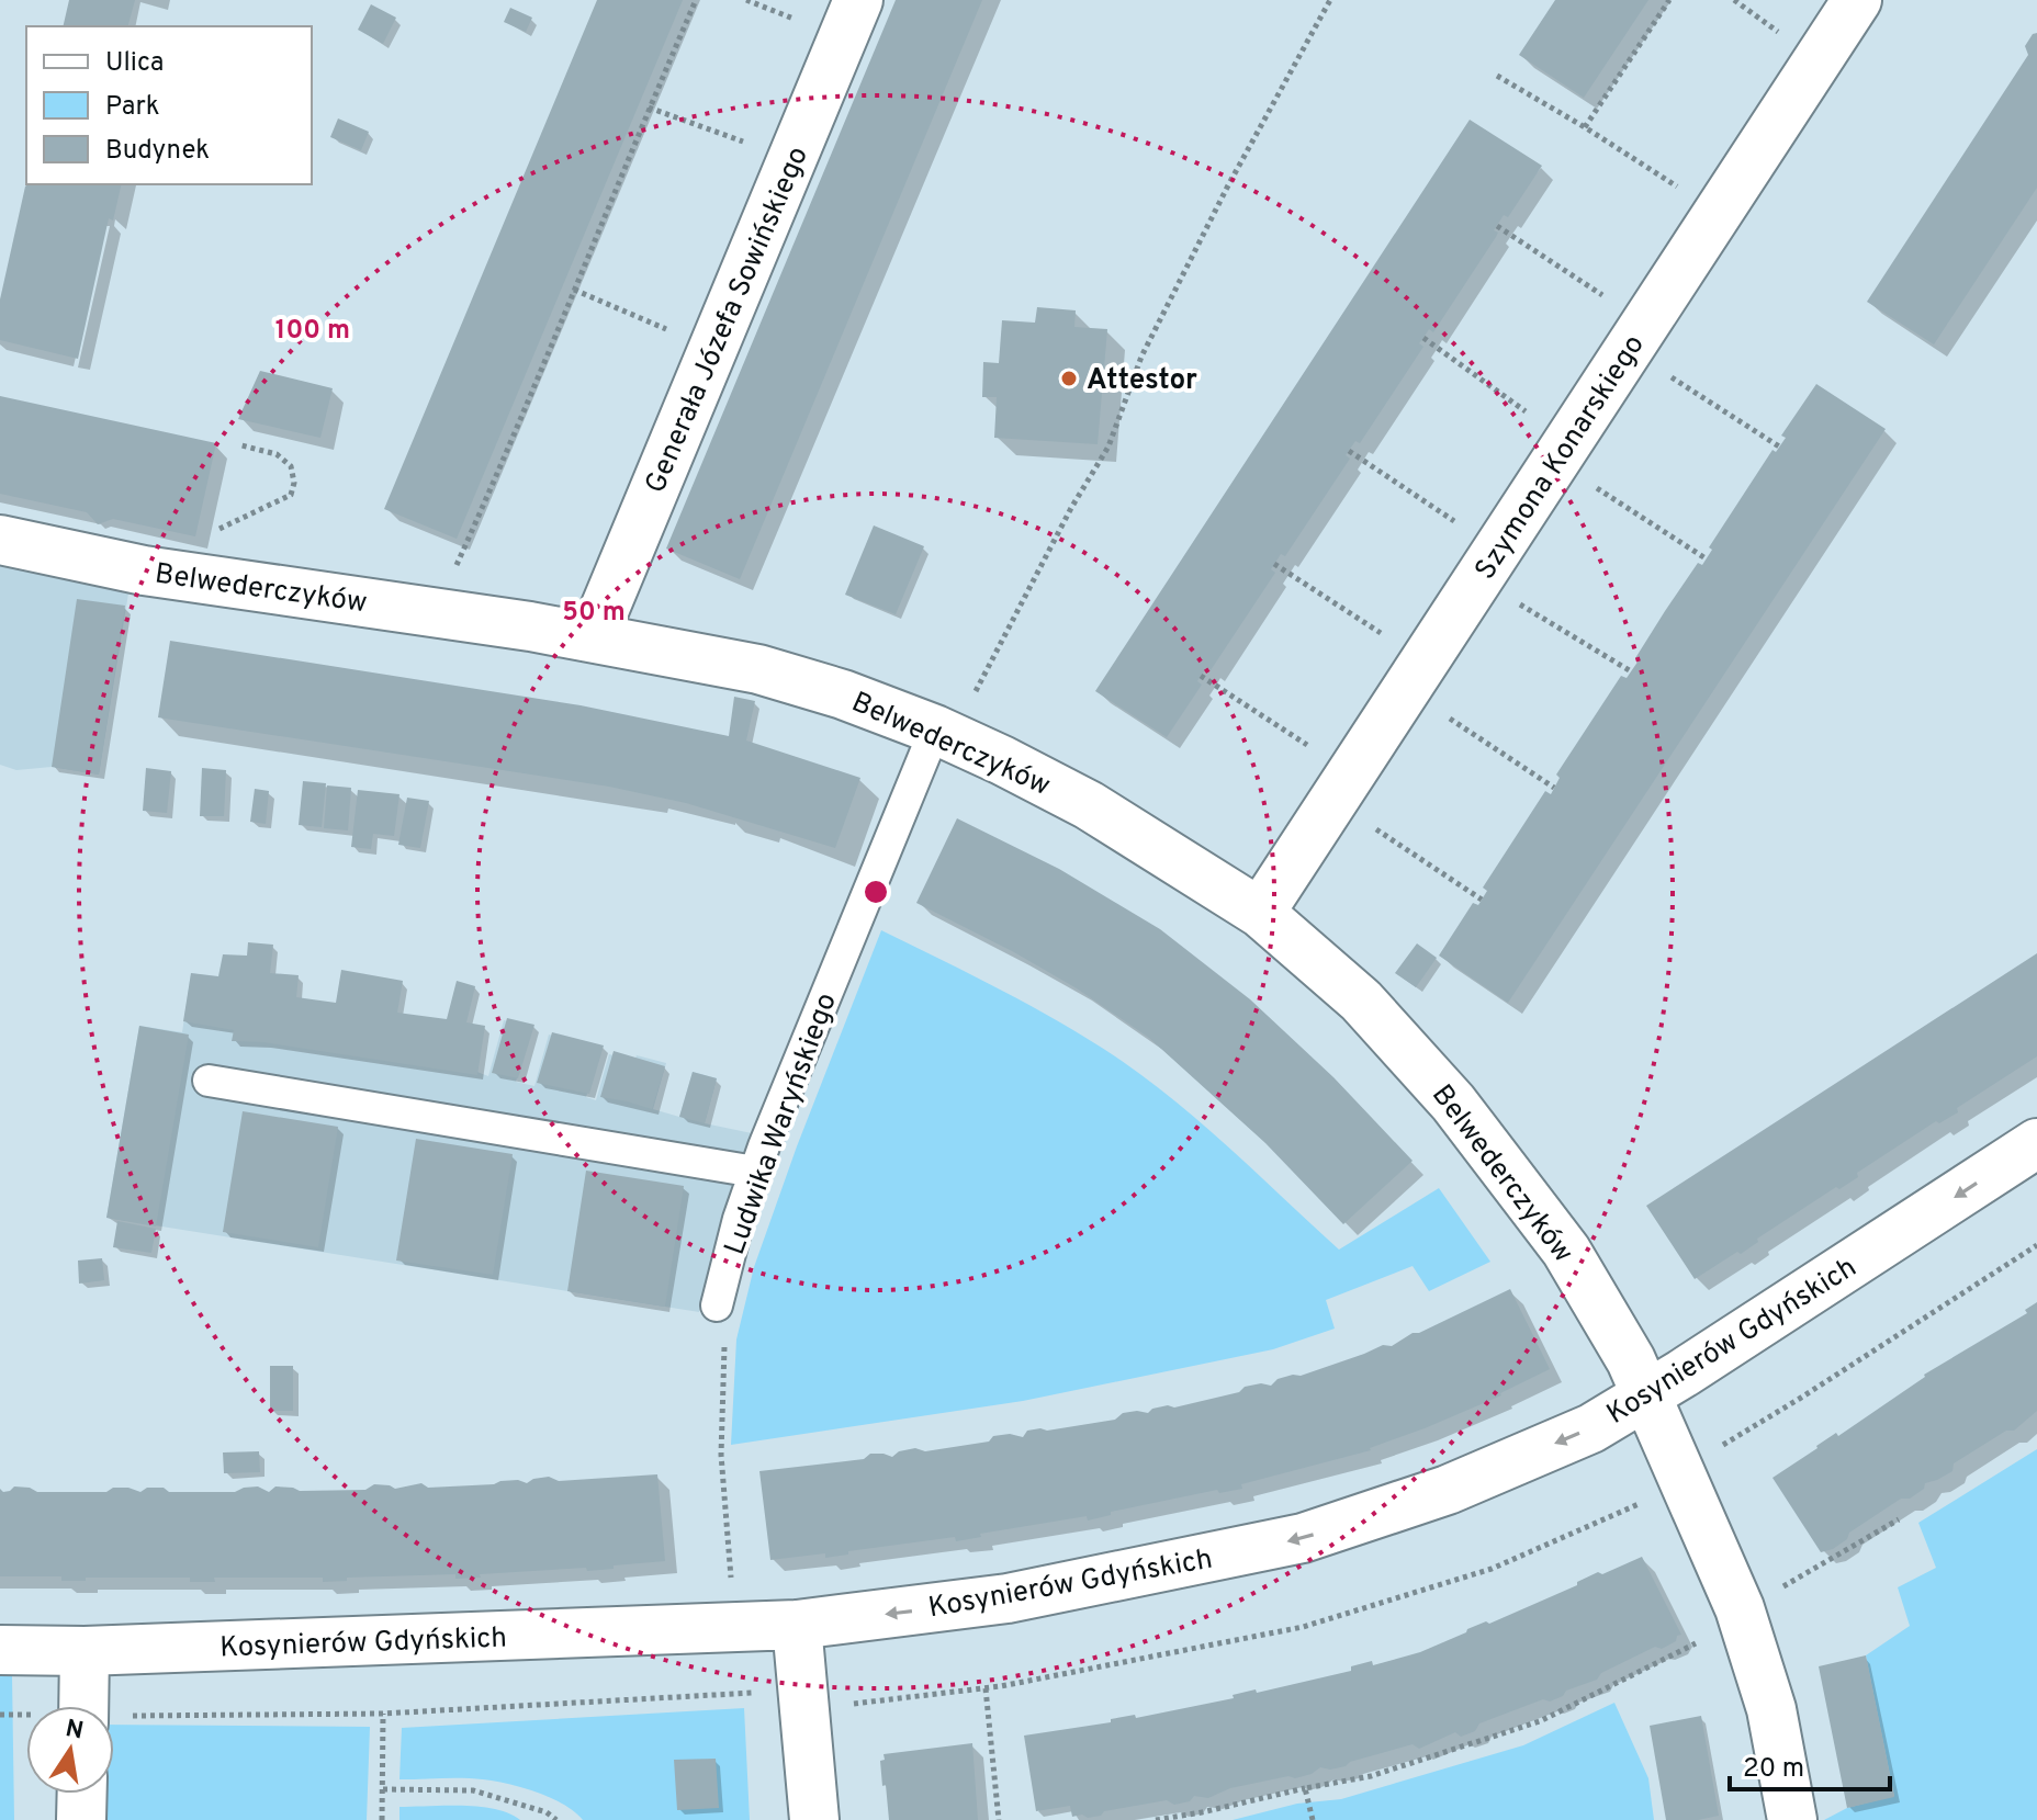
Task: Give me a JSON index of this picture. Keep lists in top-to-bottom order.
{
  "streets": {
    "street": [
      "Generała Józefa Sowińskiego",
      "Szymona Konarskiego",
      "Belwederczyków",
      "Kosynierów Gdyńskich"
    ],
    "lane": ["Ludwika Waryńskiego"]
  },
  "crossings": [
    ["Generała Józefa Sowińskiego", "Belwederczyków"],
    ["Szymona Konarskiego", "Belwederczyków"],
    ["Belwederczyków", "Ludwika Waryńskiego"],
    ["Belwederczyków", "Kosynierów Gdyńskich"]
  ],
  "one_way": ["Kosynierów Gdyńskich"],
  "places": ["Attestor"],
  "legend": ["Ulica", "Park", "Budynek"],
  "scale_bar": "20 m",
  "north": "top",
  "rings": ["100 m", "50 m"]
}
